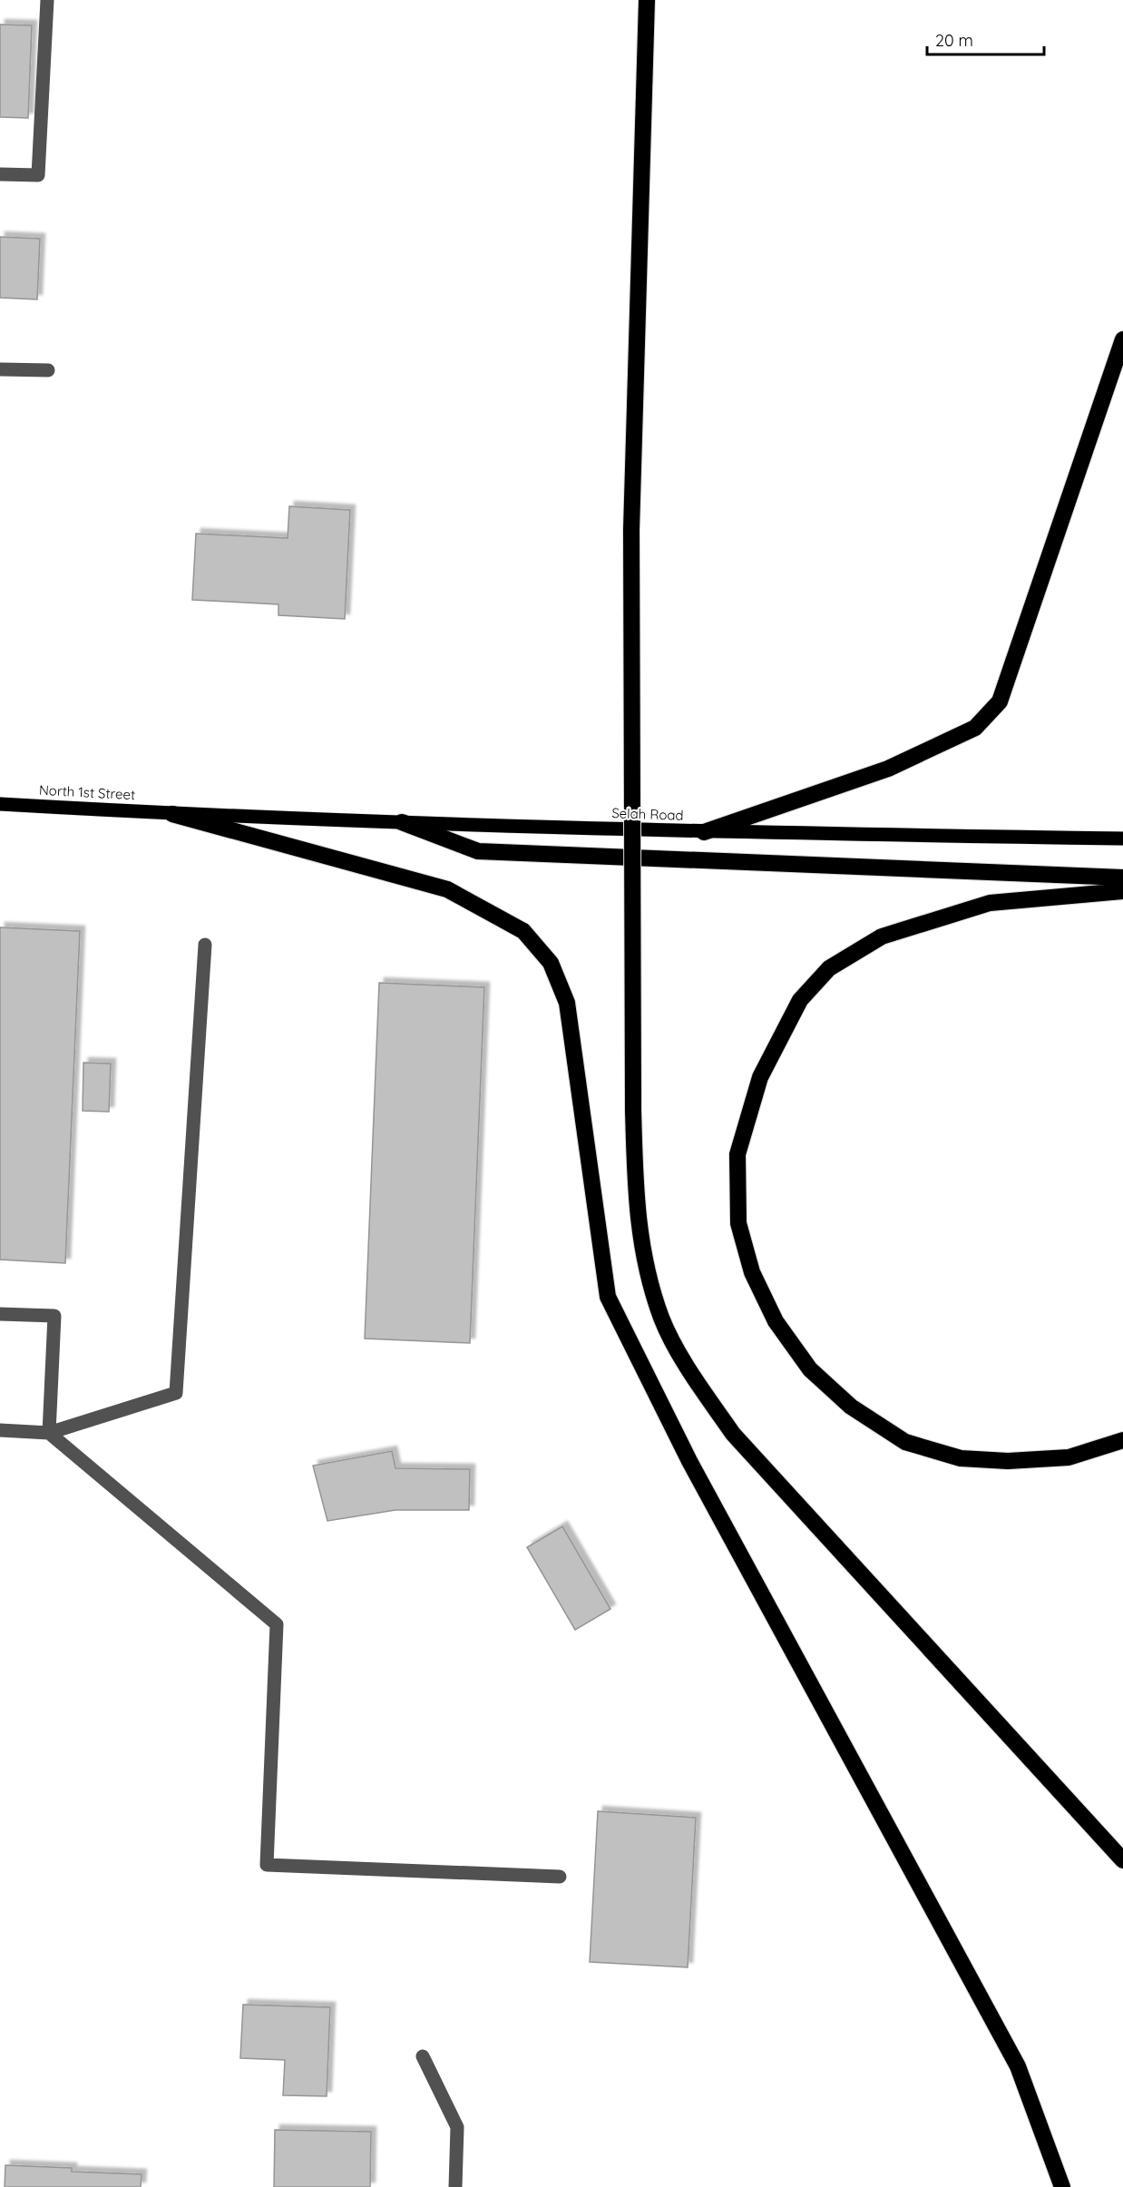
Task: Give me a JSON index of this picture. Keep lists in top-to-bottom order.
{
  "streets": {
    "main road": ["North 1st Street", "Selah Road"]
  },
  "crossings": [
    ["North 1st Street", "Selah Road"]
  ],
  "scale_bar": "20 m"
}
